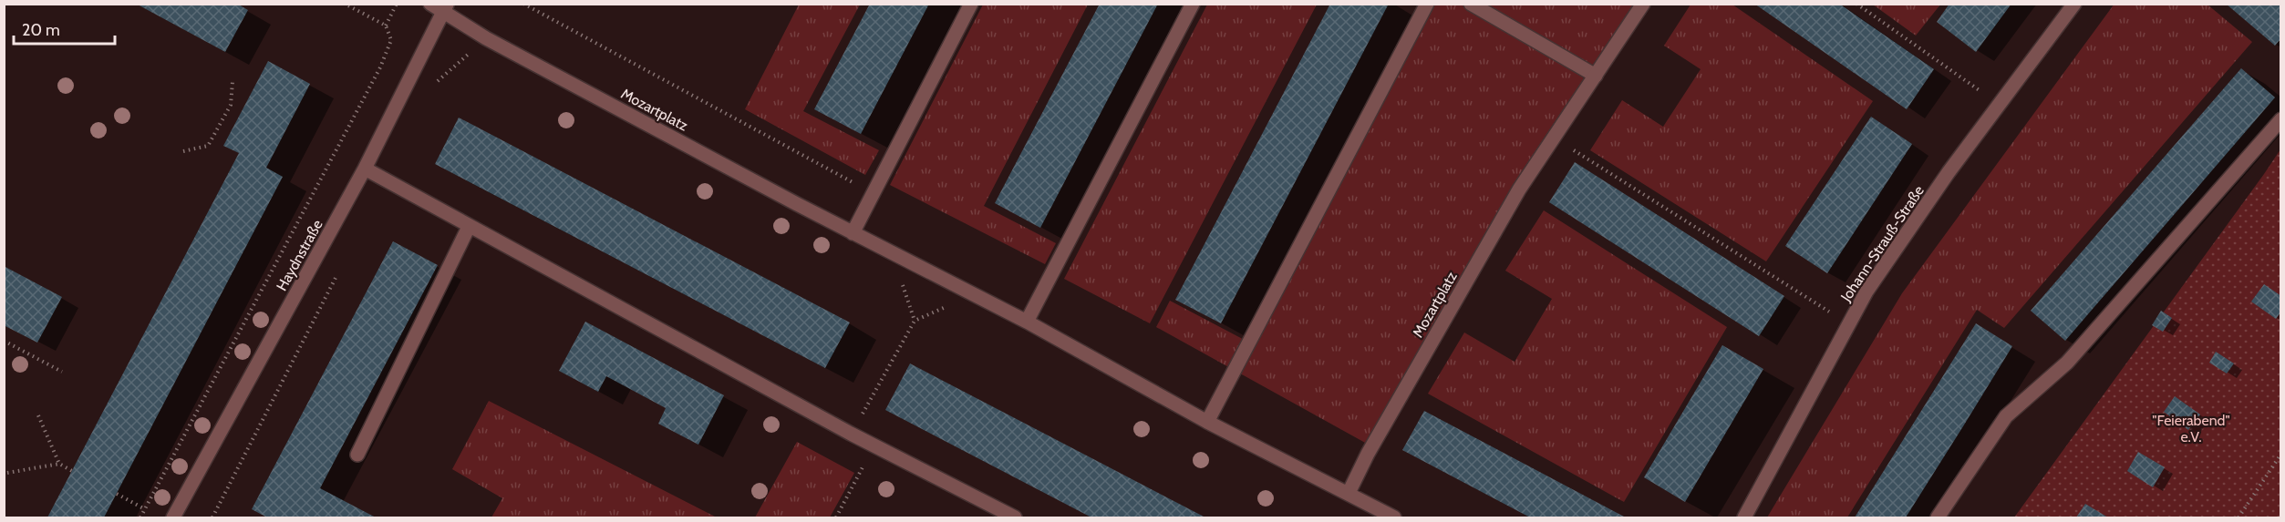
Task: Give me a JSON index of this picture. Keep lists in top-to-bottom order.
{
  "streets": {
    "street": ["Mozartplatz", "Johann-Strauß-Straße", "Haydnstraße"]
  },
  "crossings": [
    ["Mozartplatz", "Haydnstraße"]
  ],
  "parks": ["\"Feierabend\" e.V."],
  "scale_bar": "20 m"
}
